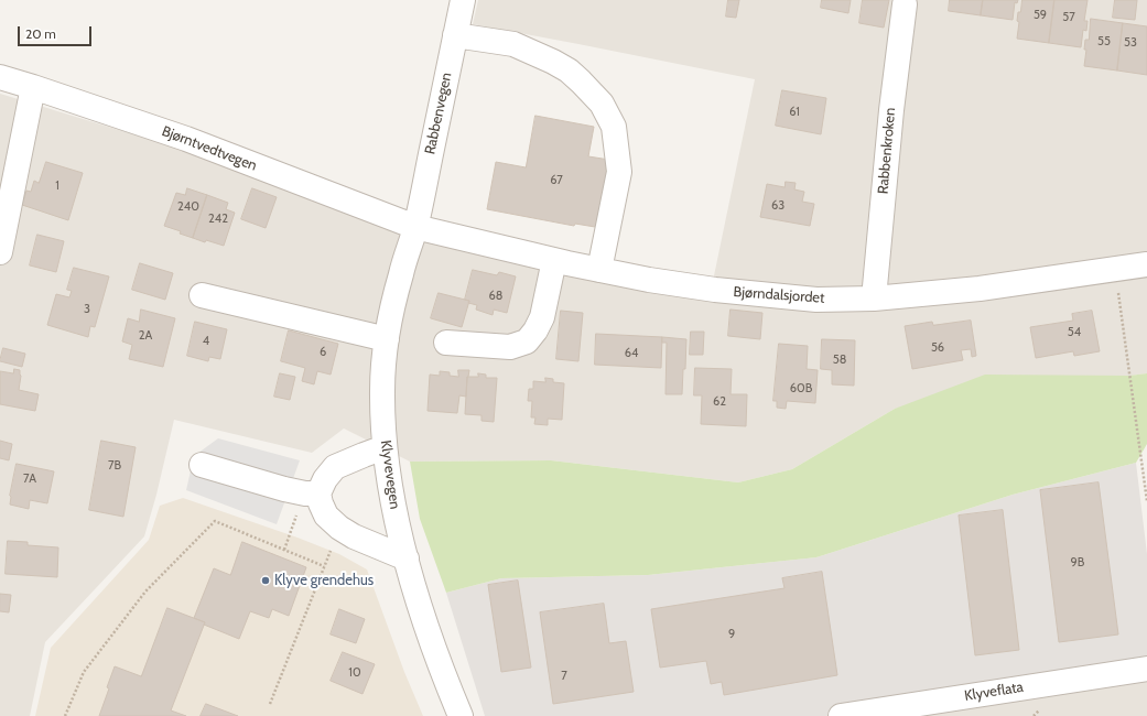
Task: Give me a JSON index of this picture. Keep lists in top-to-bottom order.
{
  "streets": {
    "street": [
      "Rabbenvegen",
      "Bjørntvedtvegen",
      "Rabbenkroken",
      "Bjørndalsjordet",
      "Klyvevegen",
      "Klyveflata"
    ]
  },
  "crossings": [
    ["Rabbenvegen", "Bjørntvedtvegen"],
    ["Rabbenvegen", "Bjørndalsjordet"],
    ["Rabbenvegen", "Klyvevegen"],
    ["Bjørntvedtvegen", "Bjørndalsjordet"],
    ["Bjørntvedtvegen", "Klyvevegen"],
    ["Rabbenkroken", "Bjørndalsjordet"],
    ["Bjørndalsjordet", "Klyvevegen"]
  ],
  "places": ["Klyve grendehus"],
  "house_numbers": [
    "59",
    "57",
    "55",
    "53",
    "61",
    "67",
    "1",
    "63",
    "240",
    "242",
    "68",
    "3",
    "54",
    "2A",
    "4",
    "56",
    "6",
    "64",
    "58",
    "60B",
    "62",
    "7B",
    "7A",
    "9B",
    "9",
    "10",
    "7"
  ],
  "scale_bar": "20 m"
}
